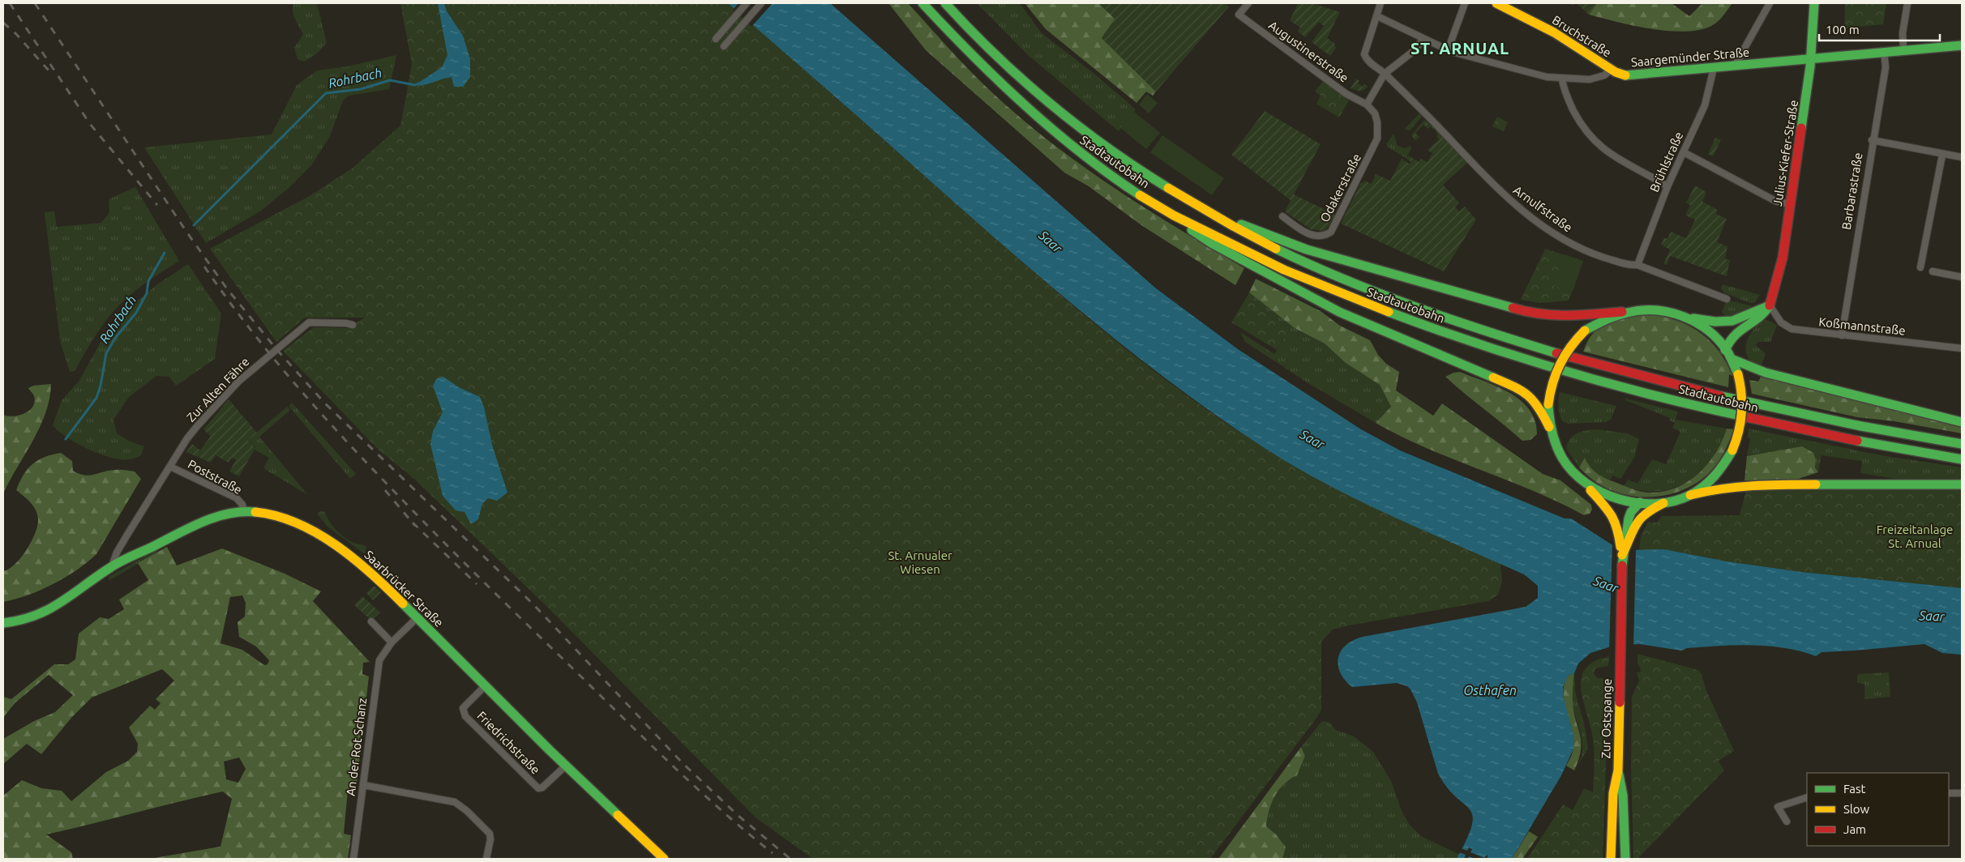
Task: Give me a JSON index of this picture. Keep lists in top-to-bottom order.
{
  "streets": {
    "main road": [
      "Bruchstraße",
      "Saargemünder Straße",
      "Julius-Kiefer-Straße",
      "Stadtautobahn",
      "Saarbrücker Straße",
      "Zur Ostspange"
    ],
    "street": [
      "Augustinerstraße",
      "Brühlstraße",
      "Odakerstraße",
      "Barbarastraße",
      "Arnulfstraße",
      "Koßmannstraße",
      "Zur Alten Fähre",
      "Poststraße",
      "Friedrichstraße",
      "An der Rot Schanz"
    ]
  },
  "crossings": [
    ["Bruchstraße", "Saargemünder Straße"],
    ["Augustinerstraße", "Odakerstraße"],
    ["Saargemünder Straße", "Julius-Kiefer-Straße"],
    ["Saargemünder Straße", "Brühlstraße"],
    ["Saargemünder Straße", "Barbarastraße"],
    ["Julius-Kiefer-Straße", "Koßmannstraße"],
    ["Brühlstraße", "Arnulfstraße"],
    ["Barbarastraße", "Koßmannstraße"],
    ["Zur Alten Fähre", "Poststraße"],
    ["Zur Alten Fähre", "Saarbrücker Straße"],
    ["Poststraße", "Saarbrücker Straße"],
    ["Saarbrücker Straße", "Friedrichstraße"],
    ["Saarbrücker Straße", "An der Rot Schanz"]
  ],
  "districts": ["ST. ARNUAL"],
  "water": ["Rohrbach", "Saar", "Osthafen"],
  "parks": ["Freizeitanlage St. Arnual", "St. Arnualer Wiesen"],
  "legend": ["Fast", "Slow", "Jam"],
  "scale_bar": "100 m"
}
